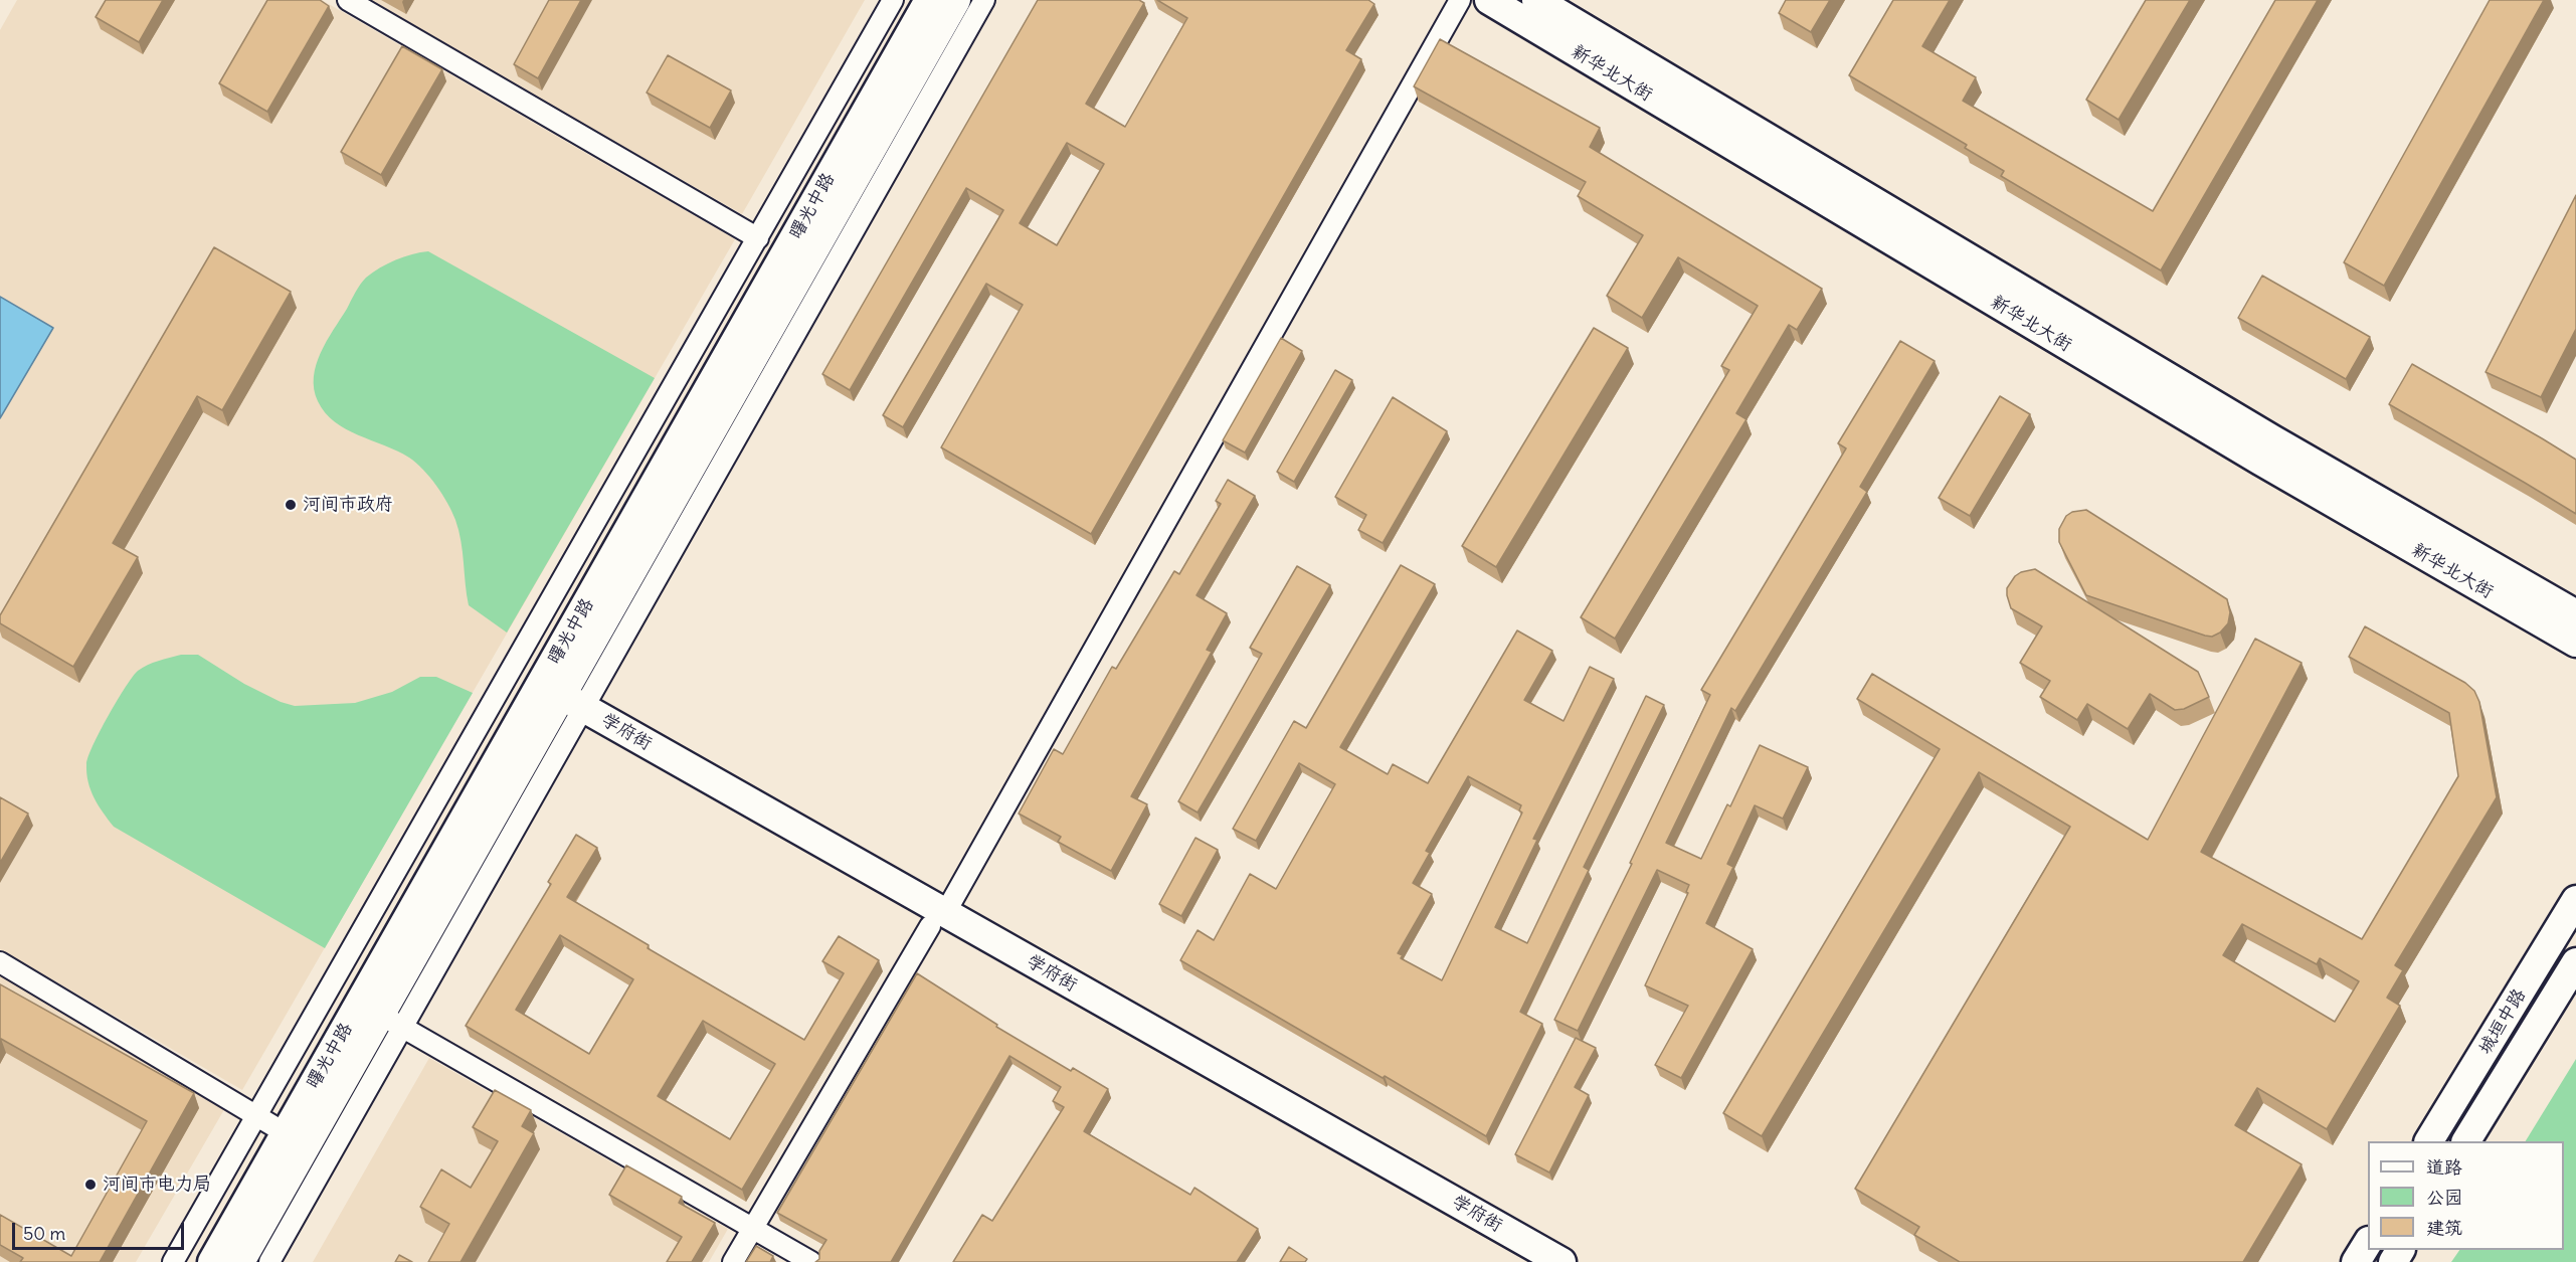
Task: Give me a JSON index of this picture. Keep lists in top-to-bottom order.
{
  "streets": {
    "main road": [
      "新华北大街",
      "曙光中路",
      "学府街",
      "城垣中路"
    ]
  },
  "crossings": [
    ["曙光中路", "学府街"]
  ],
  "places": ["河间市政府", "河间市电力局"],
  "legend": ["道路", "公园", "建筑"],
  "scale_bar": "50 m"
}
